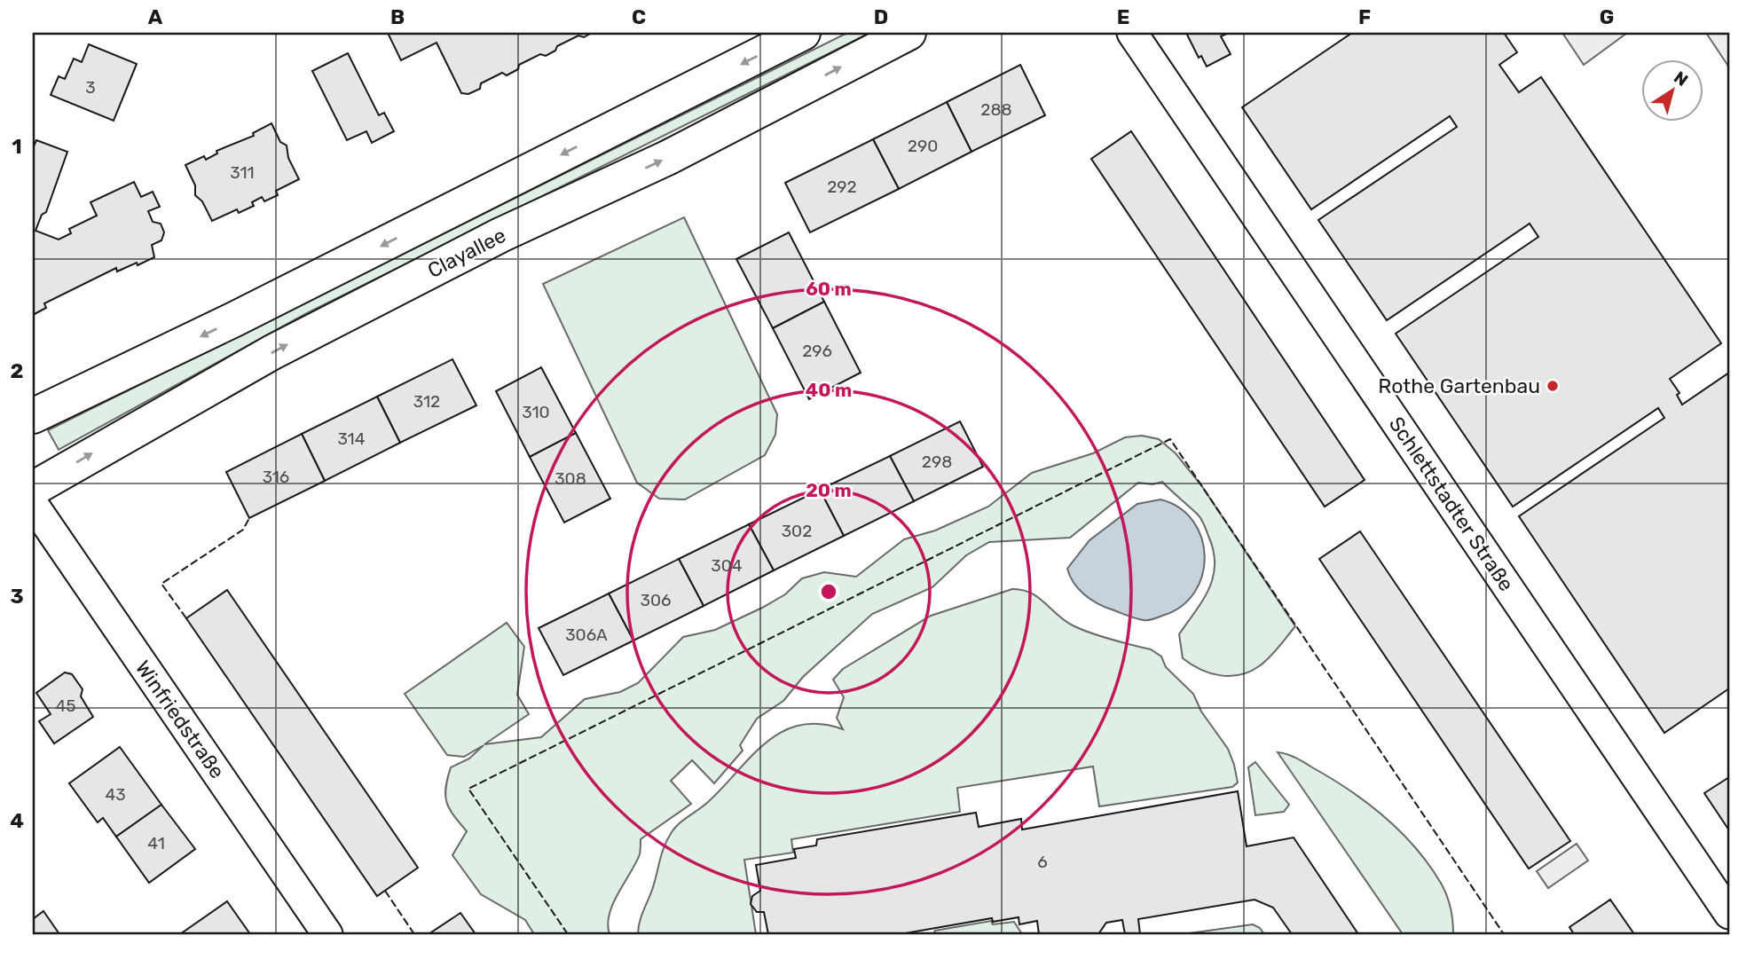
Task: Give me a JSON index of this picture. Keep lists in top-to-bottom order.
{
  "streets": {
    "main road": ["Clayallee"],
    "street": ["Schlettstadter Straße", "Winfriedstraße"]
  },
  "places": ["Rothe Gartenbau"],
  "house_numbers": [
    "3",
    "288",
    "290",
    "311",
    "292",
    "296",
    "312",
    "310",
    "314",
    "298",
    "316",
    "308",
    "302",
    "304",
    "306",
    "306A",
    "45",
    "43",
    "41",
    "6"
  ],
  "north": "top right",
  "grid": {
    "columns": [
      "A",
      "B",
      "C",
      "D",
      "E",
      "F",
      "G"
    ],
    "rows": [
      "1",
      "2",
      "3",
      "4"
    ]
  },
  "rings": ["60 m", "40 m", "20 m"]
}
